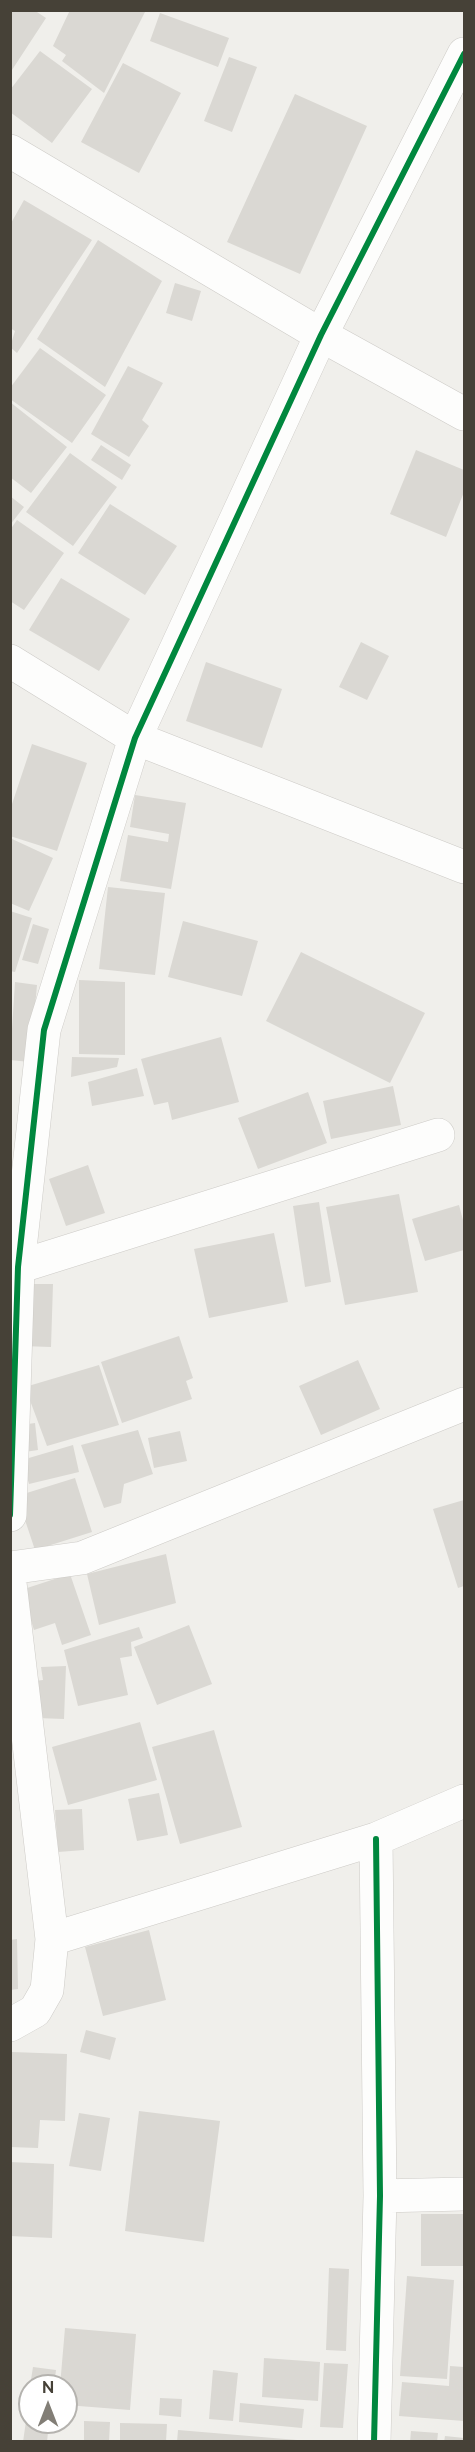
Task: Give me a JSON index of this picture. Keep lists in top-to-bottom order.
{
  "north": "top"
}
